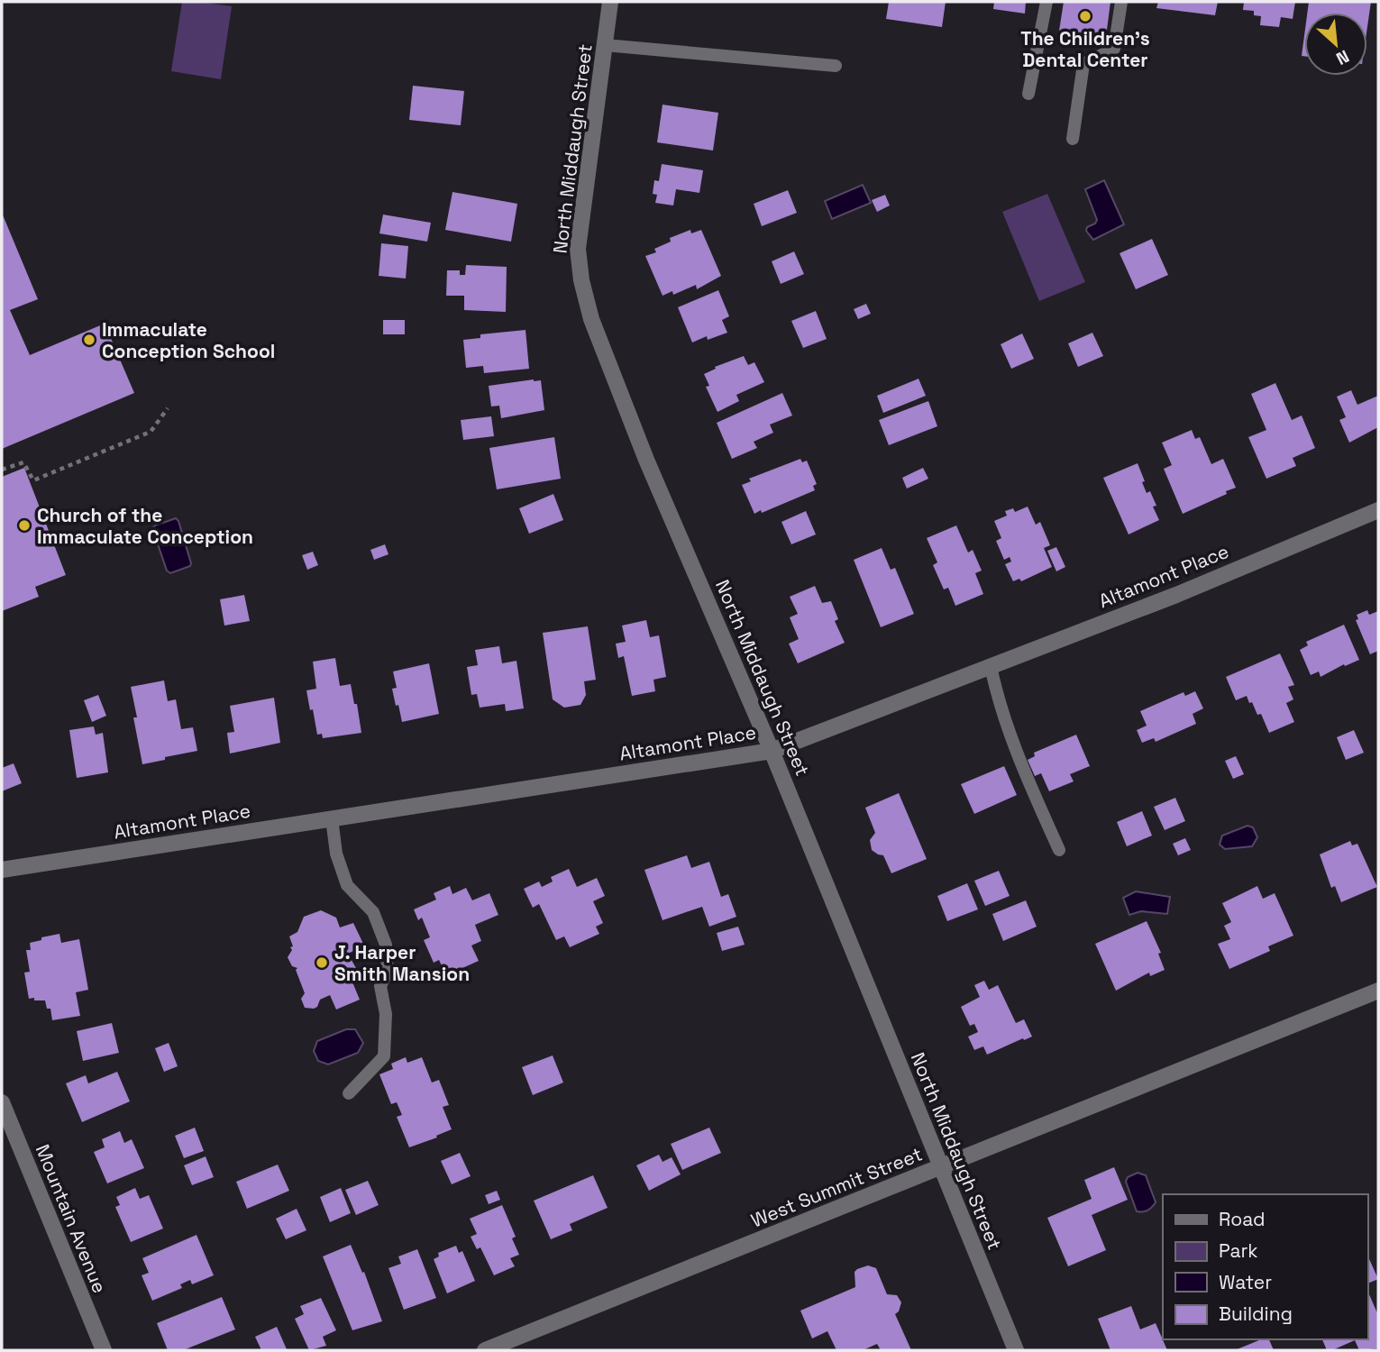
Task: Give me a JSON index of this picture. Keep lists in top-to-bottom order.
{
  "streets": {
    "street": [
      "North Middaugh Street",
      "Altamont Place",
      "West Summit Street",
      "Mountain Avenue"
    ]
  },
  "crossings": [
    ["North Middaugh Street", "Altamont Place"],
    ["North Middaugh Street", "West Summit Street"]
  ],
  "places": [
    "The Children's Dental Center",
    "Immaculate Conception School",
    "Church of the Immaculate Conception",
    "J. Harper Smith Mansion"
  ],
  "legend": [
    "Road",
    "Park",
    "Water",
    "Building"
  ],
  "north": "bottom right"
}
